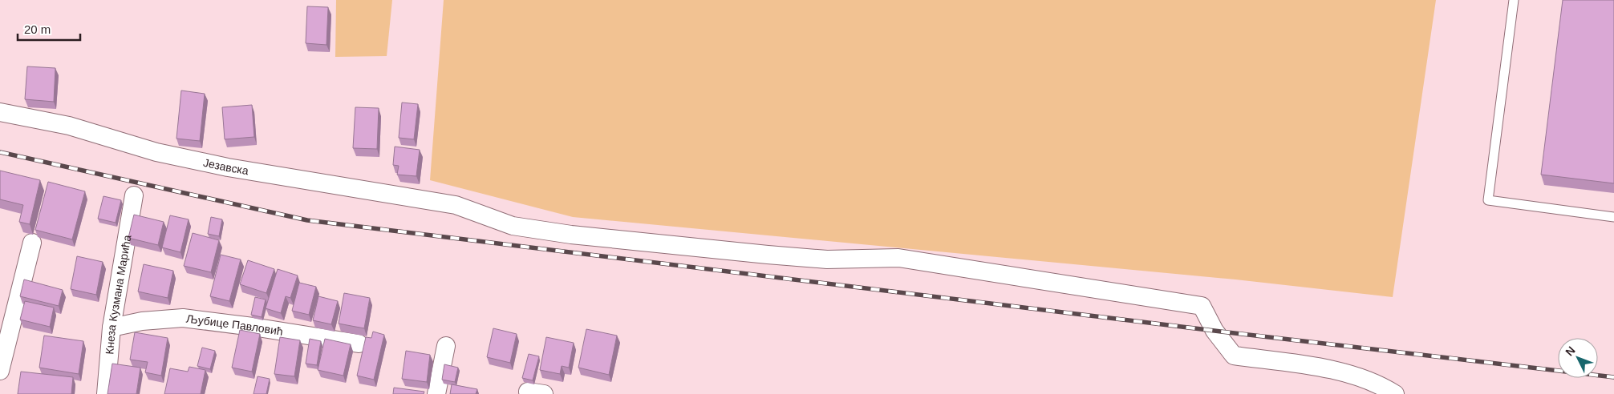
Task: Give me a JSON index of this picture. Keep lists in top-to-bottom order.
{
  "streets": {
    "street": ["Језавска", "Кнеза Кузмана Марића", "Љубице Павловић"]
  },
  "crossings": [
    ["Кнеза Кузмана Марића", "Љубице Павловић"]
  ],
  "scale_bar": "20 m",
  "north": "top left"
}
